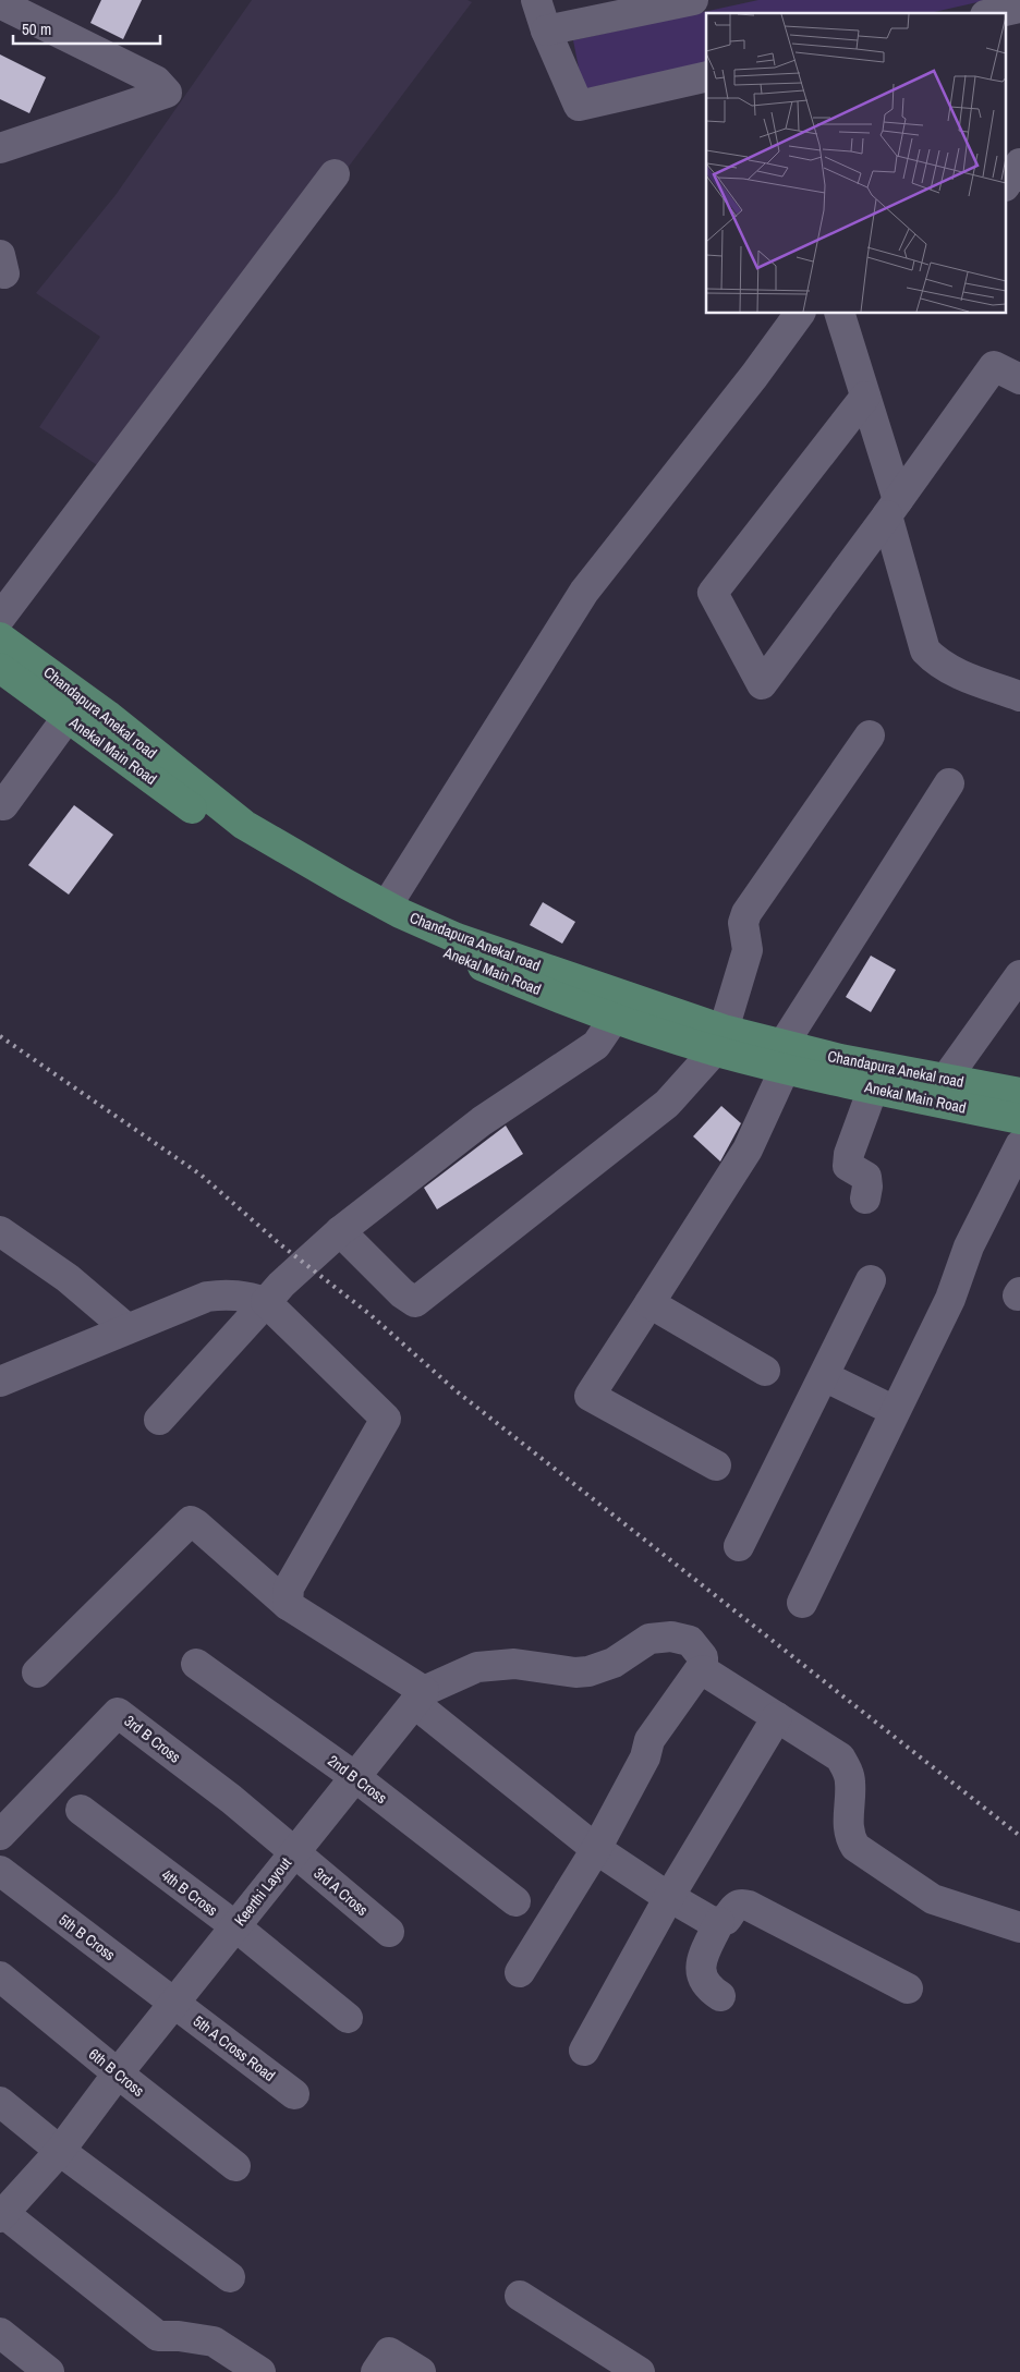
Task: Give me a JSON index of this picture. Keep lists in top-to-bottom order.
{
  "streets": {
    "main road": ["Chandapura Anekal road", "Anekal Main Road"],
    "street": [
      "3rd B Cross",
      "2nd B Cross",
      "Keerthi Layout",
      "3rd A Cross",
      "4th B Cross",
      "5th B Cross",
      "5th A Cross Road",
      "6th B Cross"
    ]
  },
  "crossings": [
    ["Chandapura Anekal road", "Anekal Main Road"],
    ["3rd B Cross", "Keerthi Layout"],
    ["3rd B Cross", "3rd A Cross"],
    ["2nd B Cross", "Keerthi Layout"],
    ["Keerthi Layout", "3rd A Cross"],
    ["Keerthi Layout", "4th B Cross"],
    ["Keerthi Layout", "5th B Cross"],
    ["Keerthi Layout", "5th A Cross Road"],
    ["Keerthi Layout", "6th B Cross"],
    ["5th B Cross", "5th A Cross Road"]
  ],
  "scale_bar": "50 m"
}
